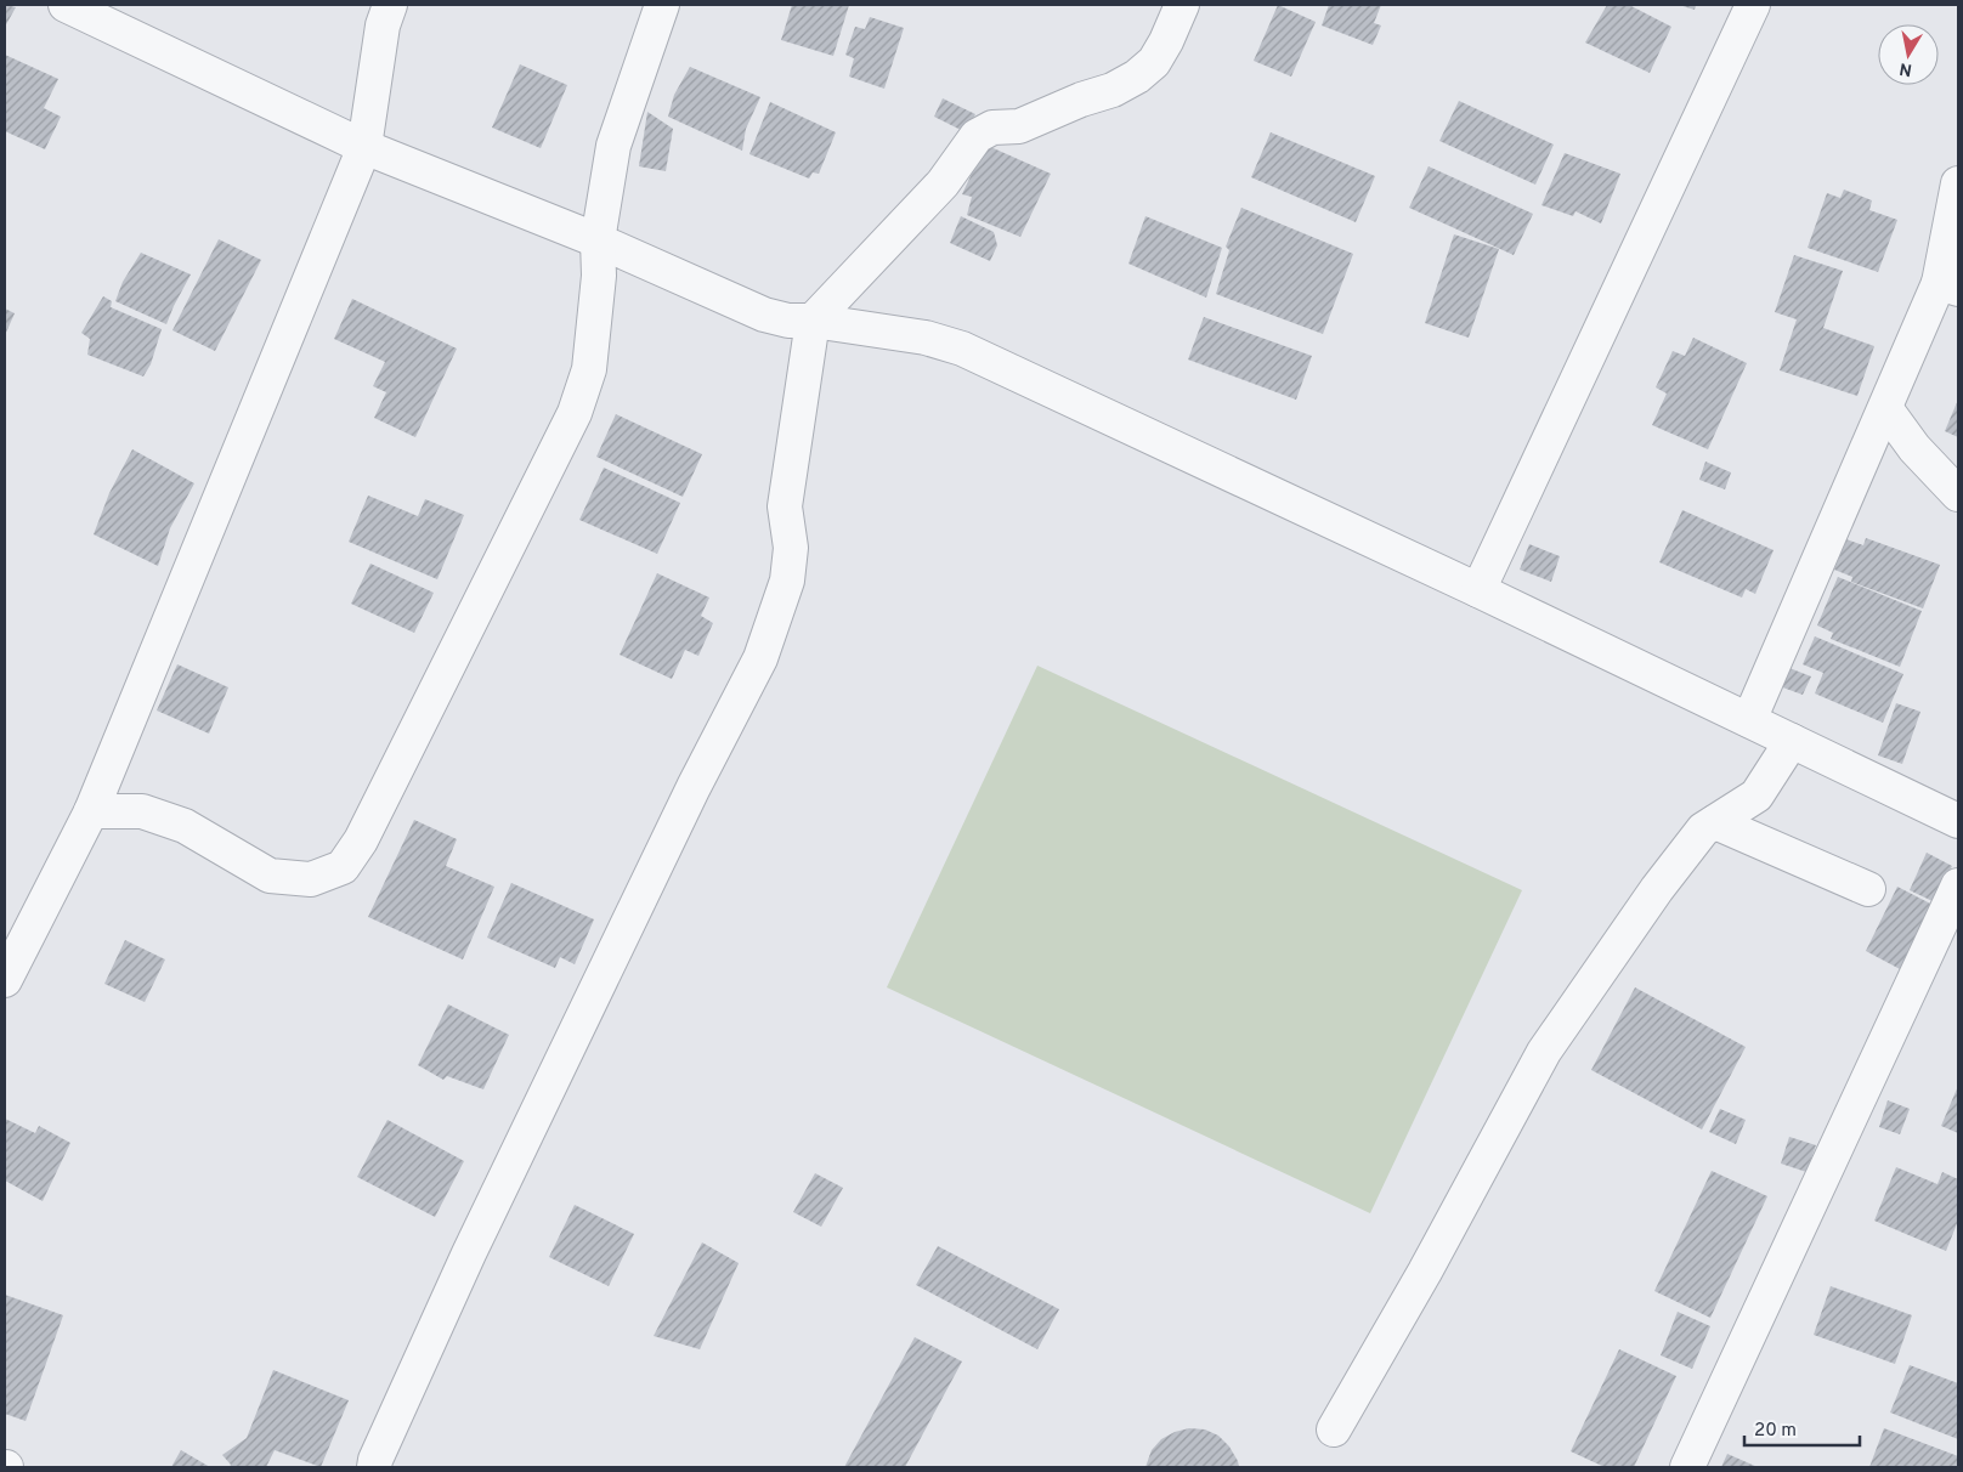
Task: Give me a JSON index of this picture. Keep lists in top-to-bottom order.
{
  "scale_bar": "20 m",
  "north": "bottom"
}
